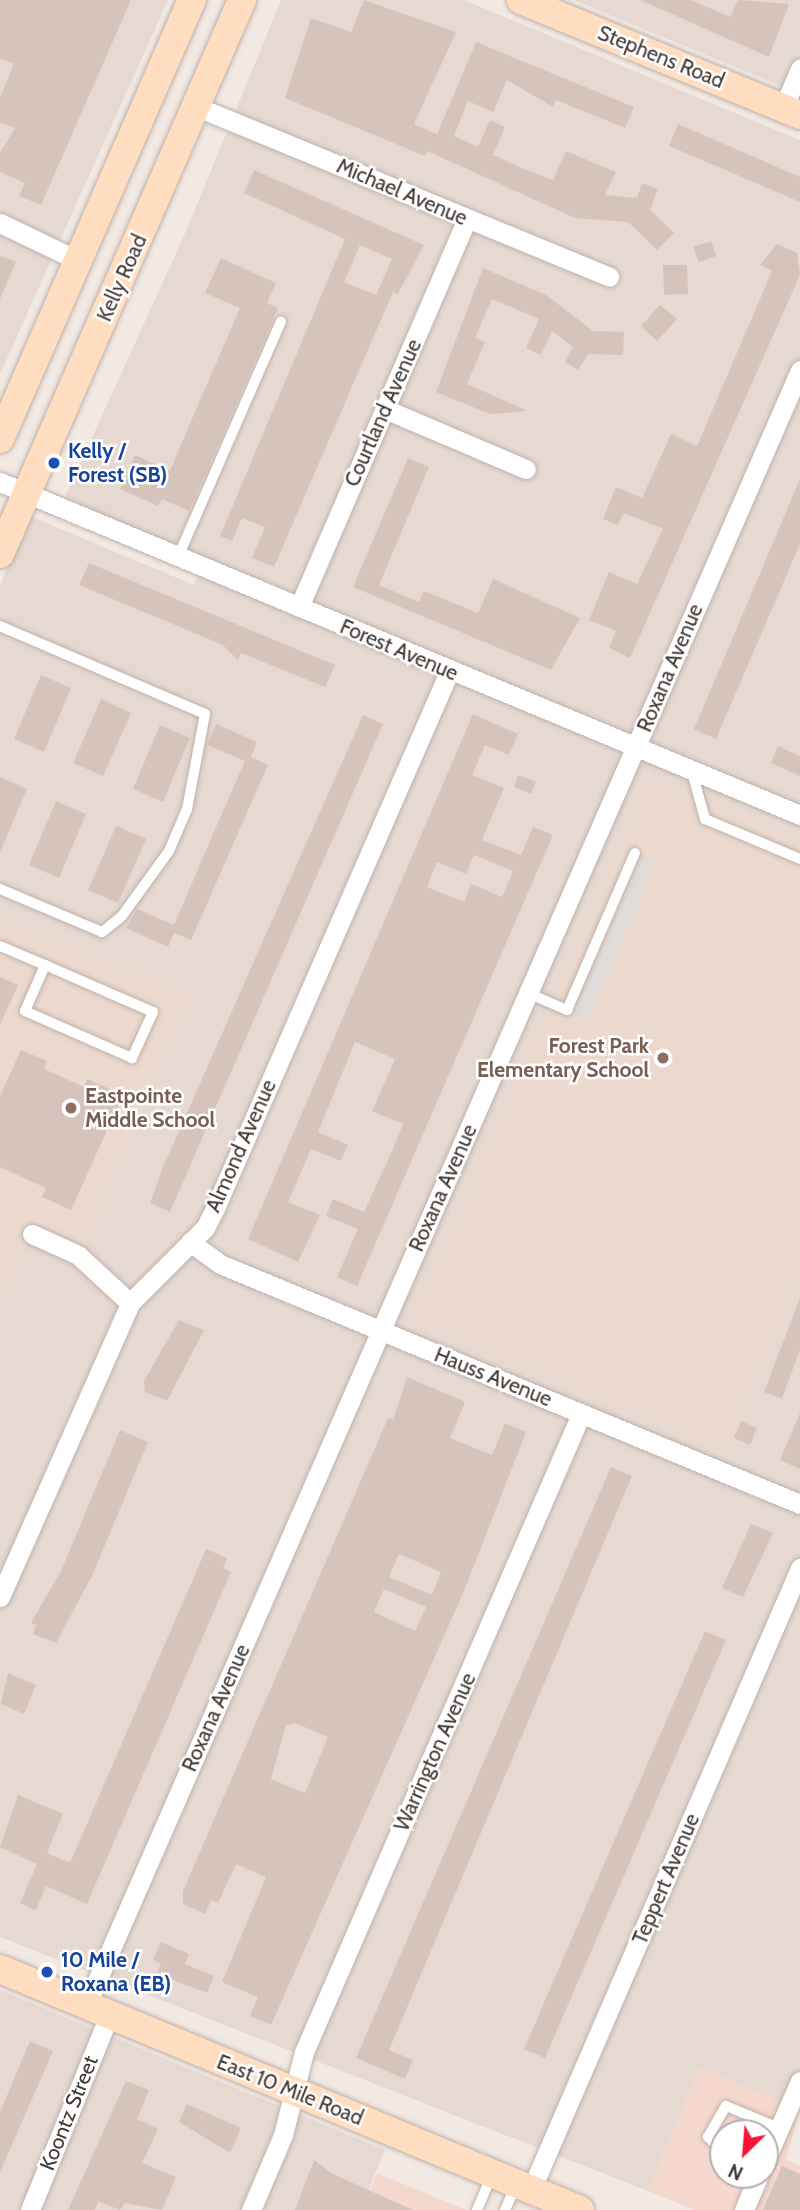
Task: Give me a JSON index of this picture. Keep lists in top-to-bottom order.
{
  "streets": {
    "street": [
      "Stephens Road",
      "Michael Avenue",
      "Kelly Road",
      "Courtland Avenue",
      "Forest Avenue",
      "Roxana Avenue",
      "Almond Avenue",
      "Hauss Avenue",
      "Warrington Avenue",
      "Teppert Avenue",
      "East 10 Mile Road",
      "Koontz Street"
    ]
  },
  "crossings": [
    ["Michael Avenue", "Kelly Road"],
    ["Michael Avenue", "Courtland Avenue"],
    ["Kelly Road", "Forest Avenue"],
    ["Courtland Avenue", "Forest Avenue"],
    ["Forest Avenue", "Roxana Avenue"],
    ["Forest Avenue", "Almond Avenue"],
    ["Roxana Avenue", "Hauss Avenue"],
    ["Roxana Avenue", "East 10 Mile Road"],
    ["Roxana Avenue", "Koontz Street"],
    ["Almond Avenue", "Hauss Avenue"],
    ["Hauss Avenue", "Warrington Avenue"],
    ["Warrington Avenue", "East 10 Mile Road"],
    ["Teppert Avenue", "East 10 Mile Road"],
    ["East 10 Mile Road", "Koontz Street"]
  ],
  "places": [
    "Kelly / Forest (SB)",
    "Forest Park Elementary School",
    "Eastpointe Middle School",
    "10 Mile / Roxana (EB)"
  ],
  "north": "bottom left"
}
